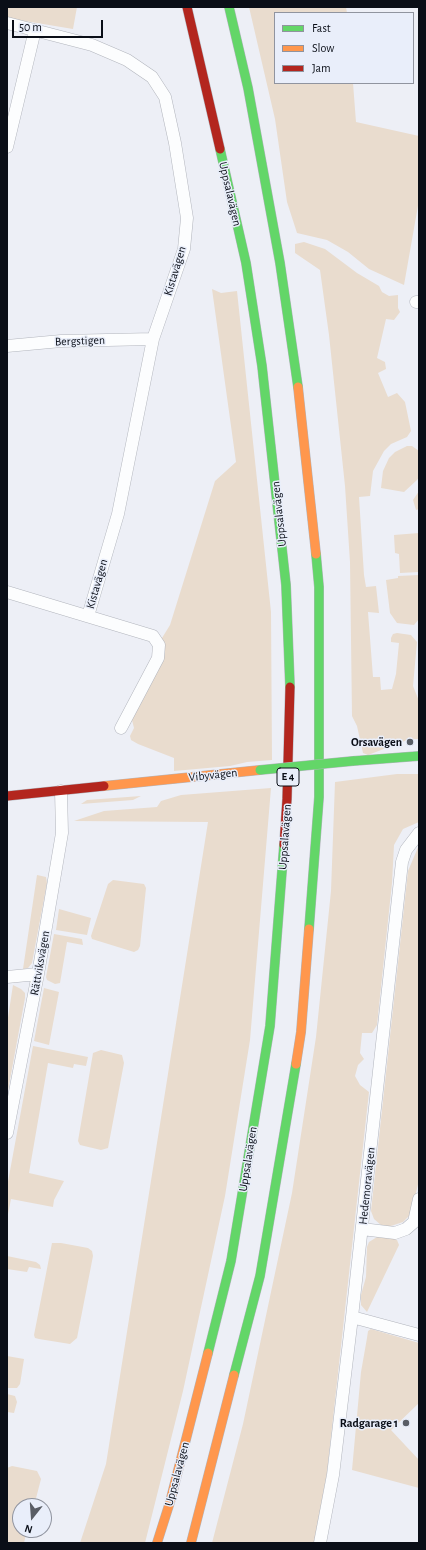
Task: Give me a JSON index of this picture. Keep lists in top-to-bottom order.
{
  "streets": {
    "main road": ["Uppsalavägen", "Vibyvägen", "E 4"],
    "street": [
      "Kistavägen",
      "Bergstigen",
      "Rättviksvägen",
      "Hedemoravägen"
    ]
  },
  "crossings": [
    ["Kistavägen", "Bergstigen"],
    ["Vibyvägen", "Rättviksvägen"]
  ],
  "places": ["Orsavägen", "Radgarage 1"],
  "legend": ["Fast", "Slow", "Jam"],
  "scale_bar": "50 m",
  "north": "bottom"
}
